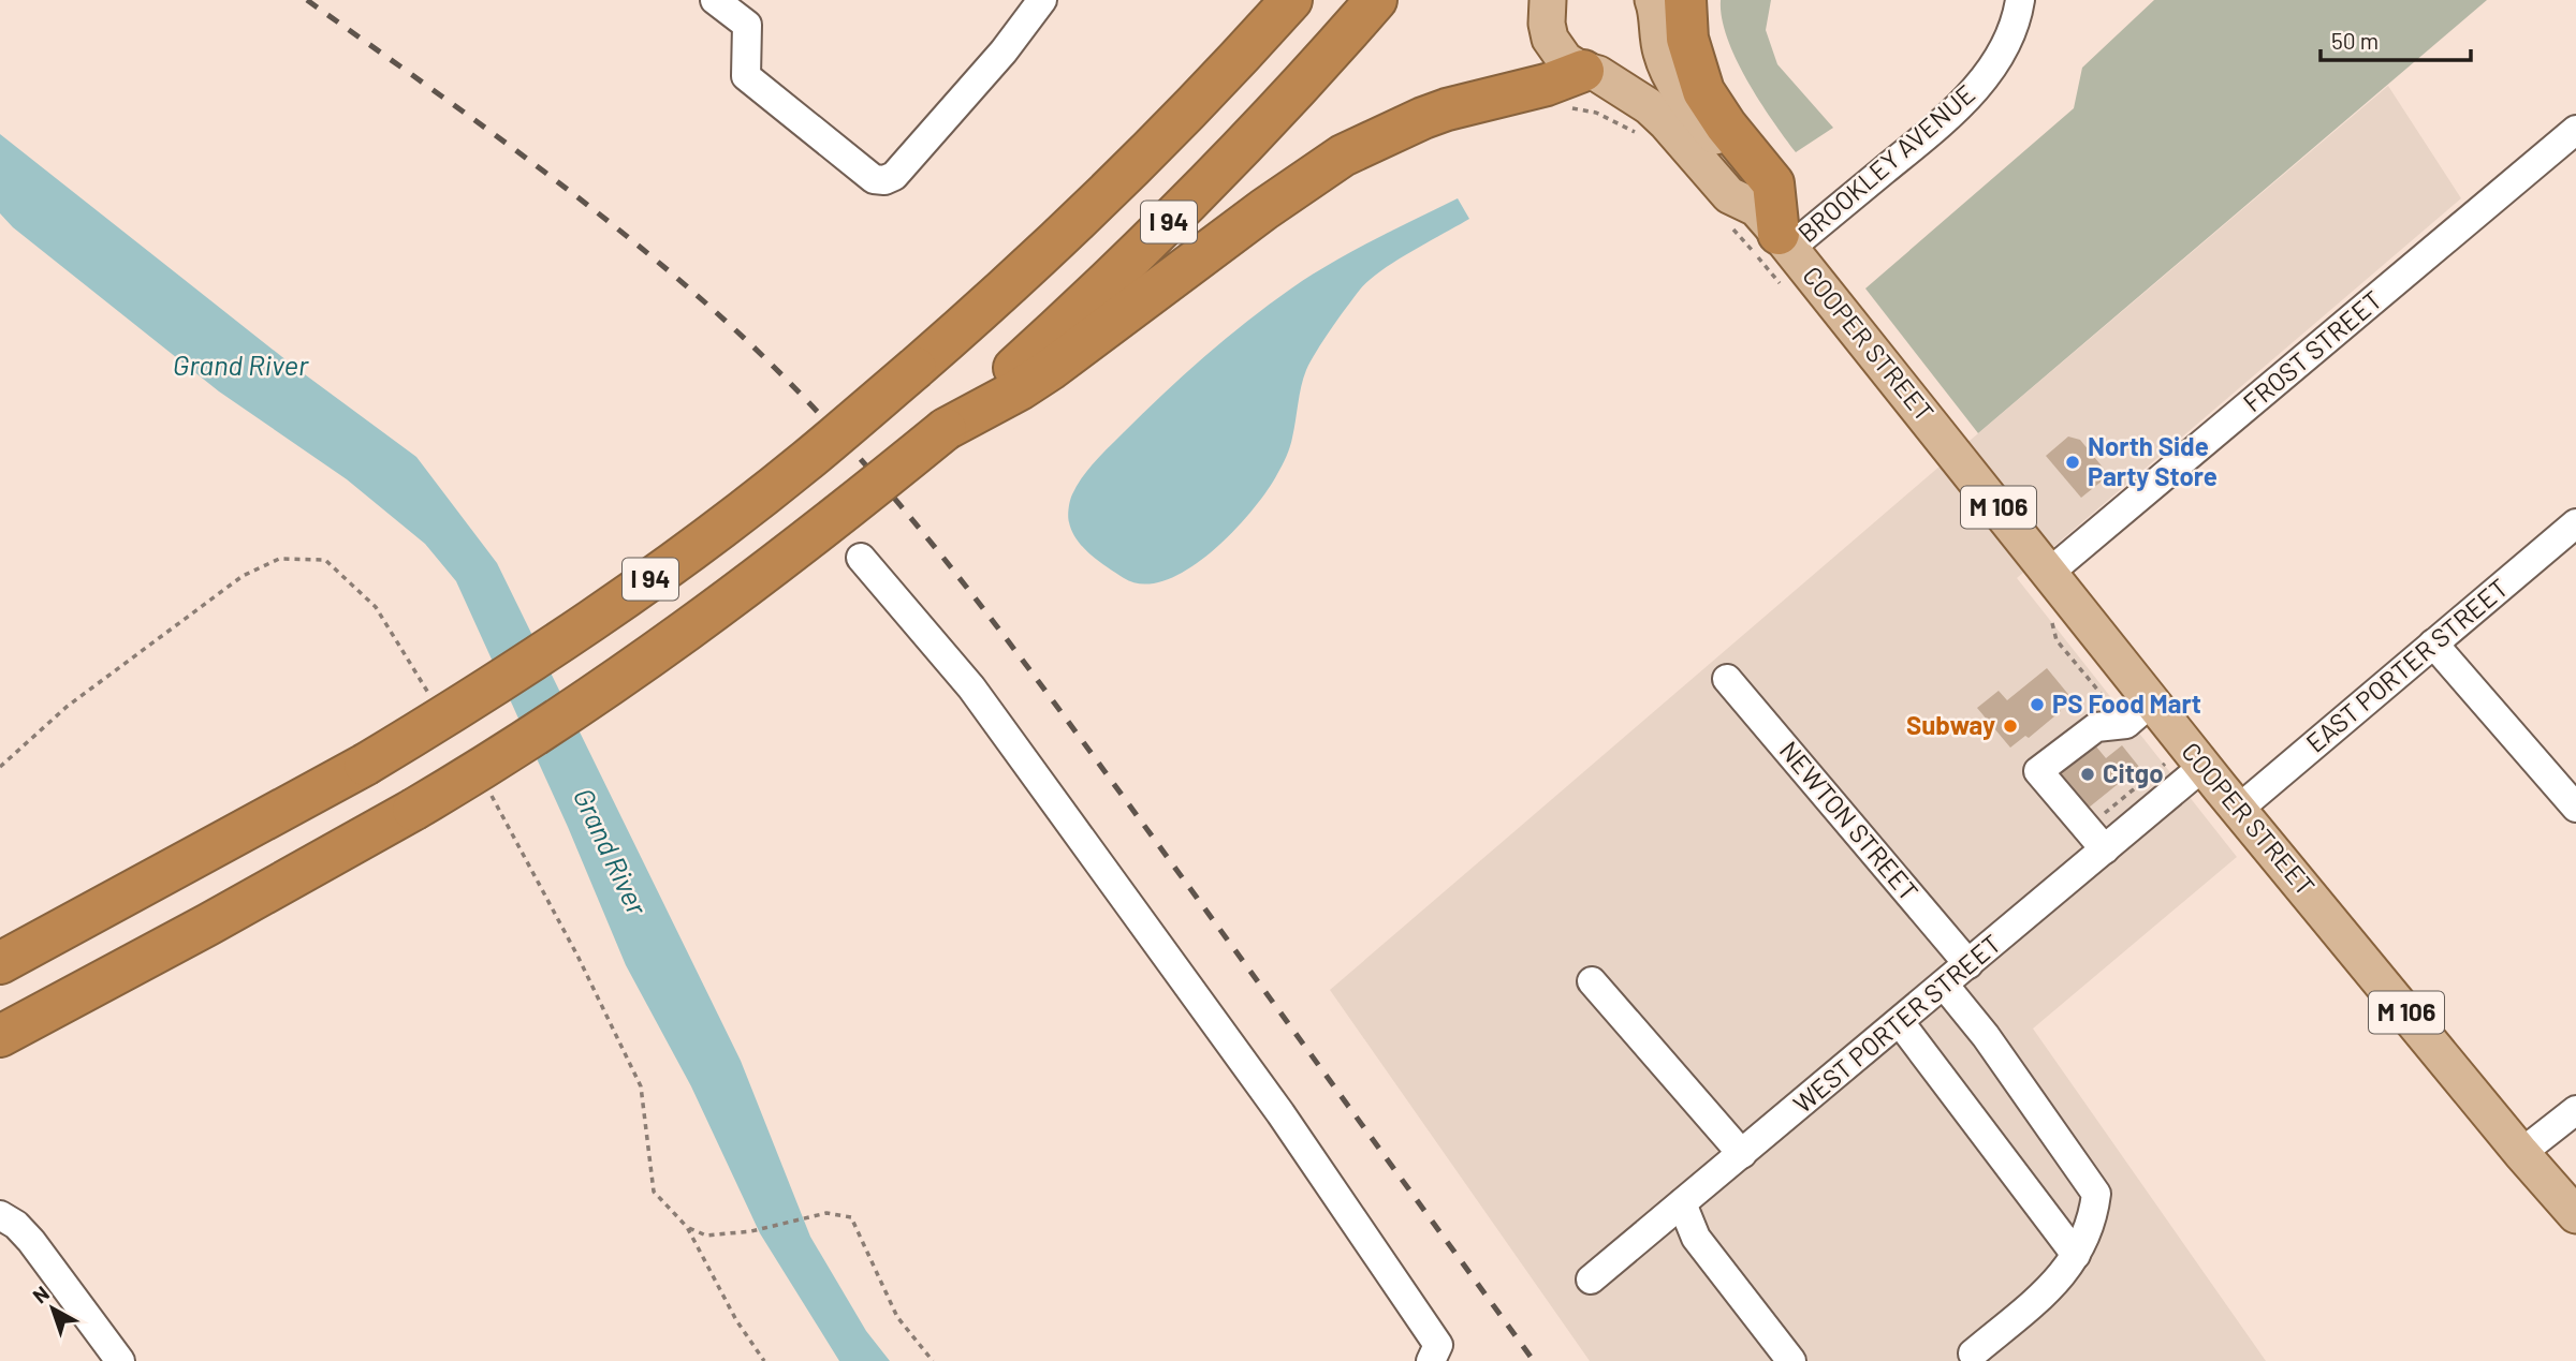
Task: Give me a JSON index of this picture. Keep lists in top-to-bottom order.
{
  "streets": {
    "highway": ["I 94"],
    "main road": ["COOPER STREET", "M 106"],
    "street": [
      "BROOKLEY AVENUE",
      "FROST STREET",
      "EAST PORTER STREET",
      "NEWTON STREET",
      "WEST PORTER STREET"
    ]
  },
  "crossings": [
    ["BROOKLEY AVENUE", "COOPER STREET"],
    ["COOPER STREET", "FROST STREET"],
    ["COOPER STREET", "EAST PORTER STREET"],
    ["COOPER STREET", "WEST PORTER STREET"],
    ["NEWTON STREET", "WEST PORTER STREET"]
  ],
  "water": ["Grand River"],
  "places": [
    "North Side Party Store",
    "PS Food Mart",
    "Subway",
    "Citgo"
  ],
  "scale_bar": "50 m",
  "north": "top left"
}
